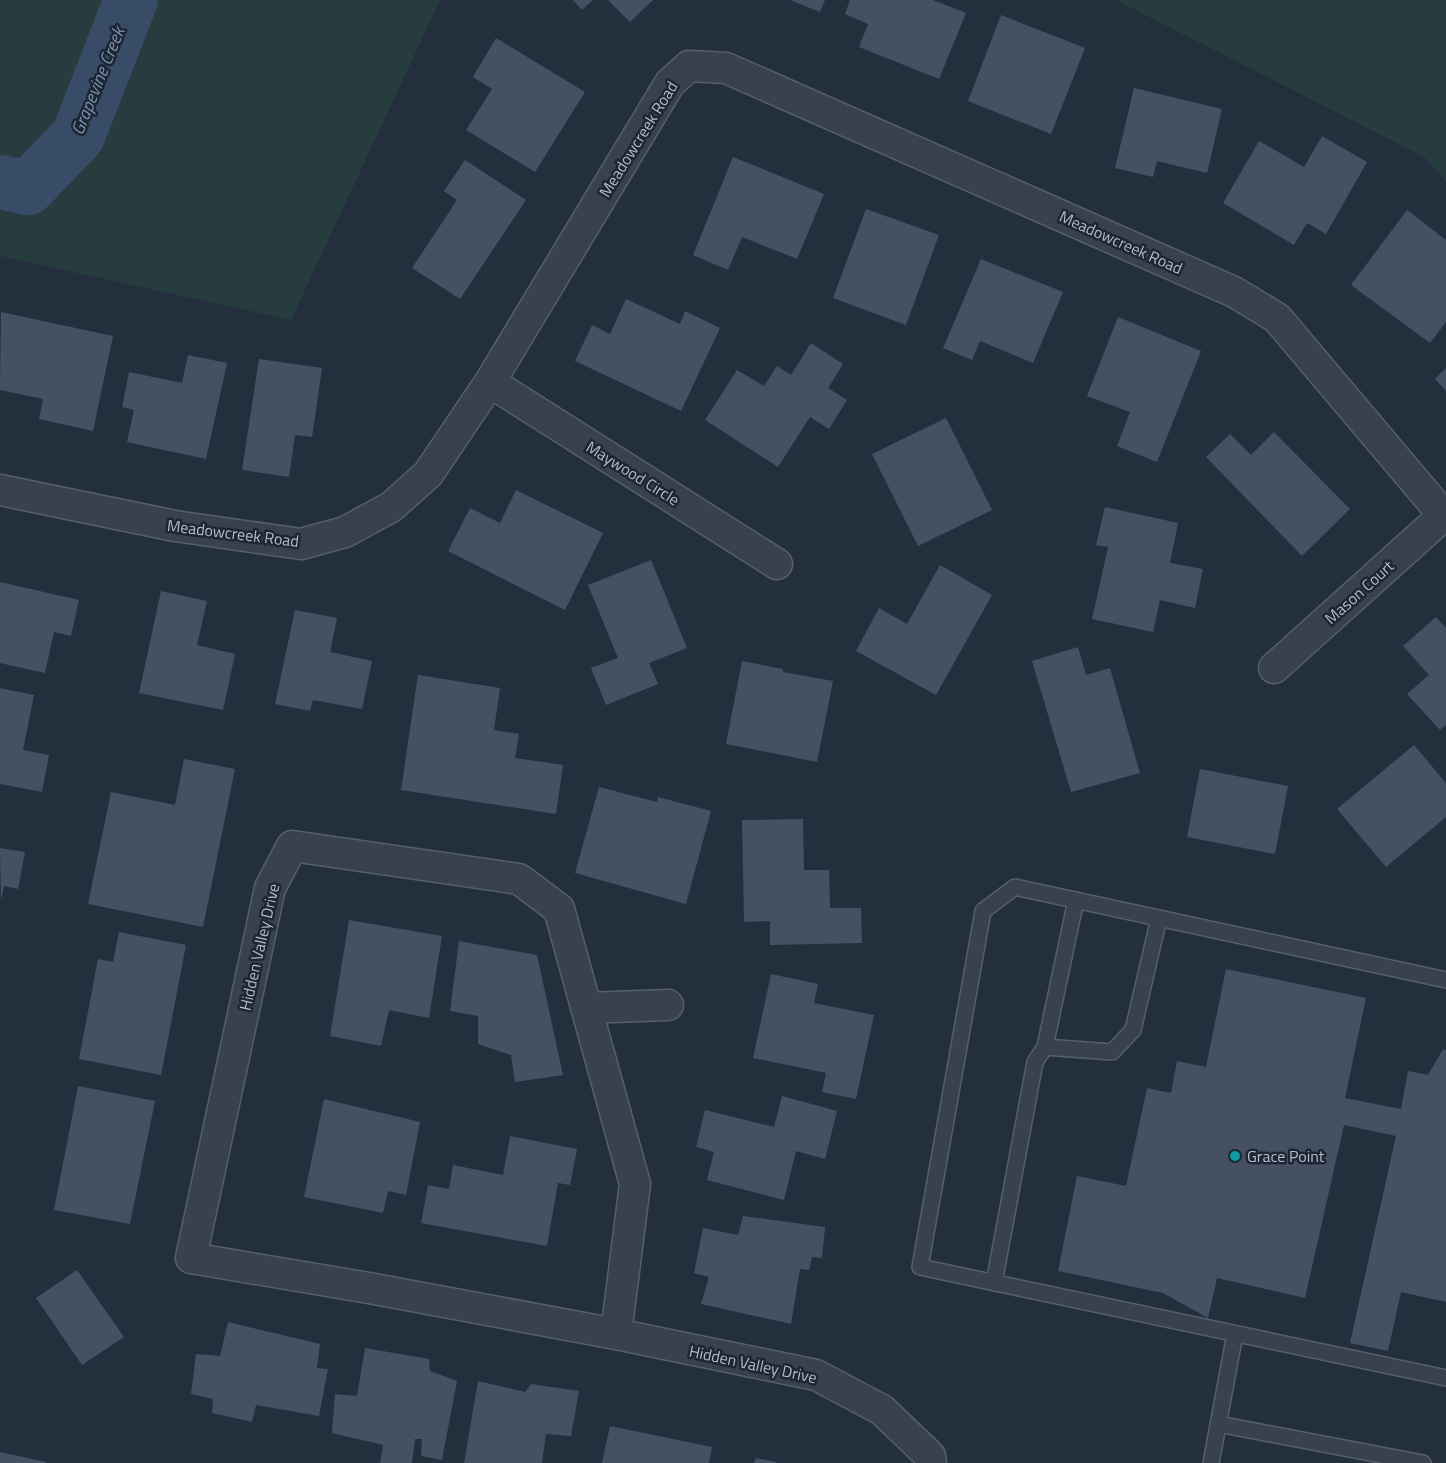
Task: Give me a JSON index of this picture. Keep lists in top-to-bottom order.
{
  "streets": {
    "street": [
      "Meadowcreek Road",
      "Maywood Circle",
      "Mason Court",
      "Hidden Valley Drive"
    ]
  },
  "crossings": [
    ["Meadowcreek Road", "Maywood Circle"],
    ["Meadowcreek Road", "Mason Court"]
  ],
  "water": ["Grapevine Creek"],
  "places": ["Grace Point"]
}
